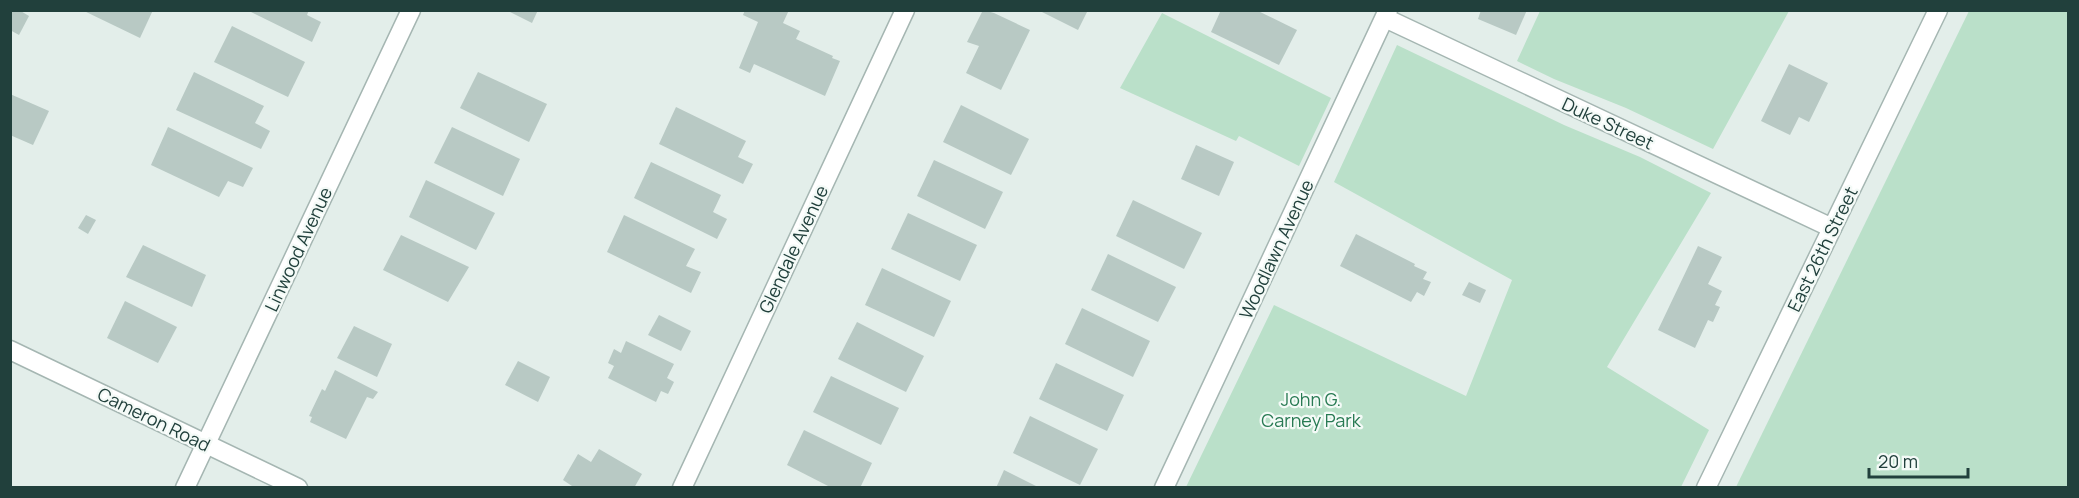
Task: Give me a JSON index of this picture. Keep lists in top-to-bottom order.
{
  "streets": {
    "street": [
      "Duke Street",
      "Linwood Avenue",
      "Glendale Avenue",
      "Woodlawn Avenue",
      "East 26th Street",
      "Cameron Road"
    ]
  },
  "crossings": [
    ["Duke Street", "Woodlawn Avenue"],
    ["Duke Street", "East 26th Street"],
    ["Linwood Avenue", "Cameron Road"]
  ],
  "parks": ["John G. Carney Park"],
  "scale_bar": "20 m"
}
